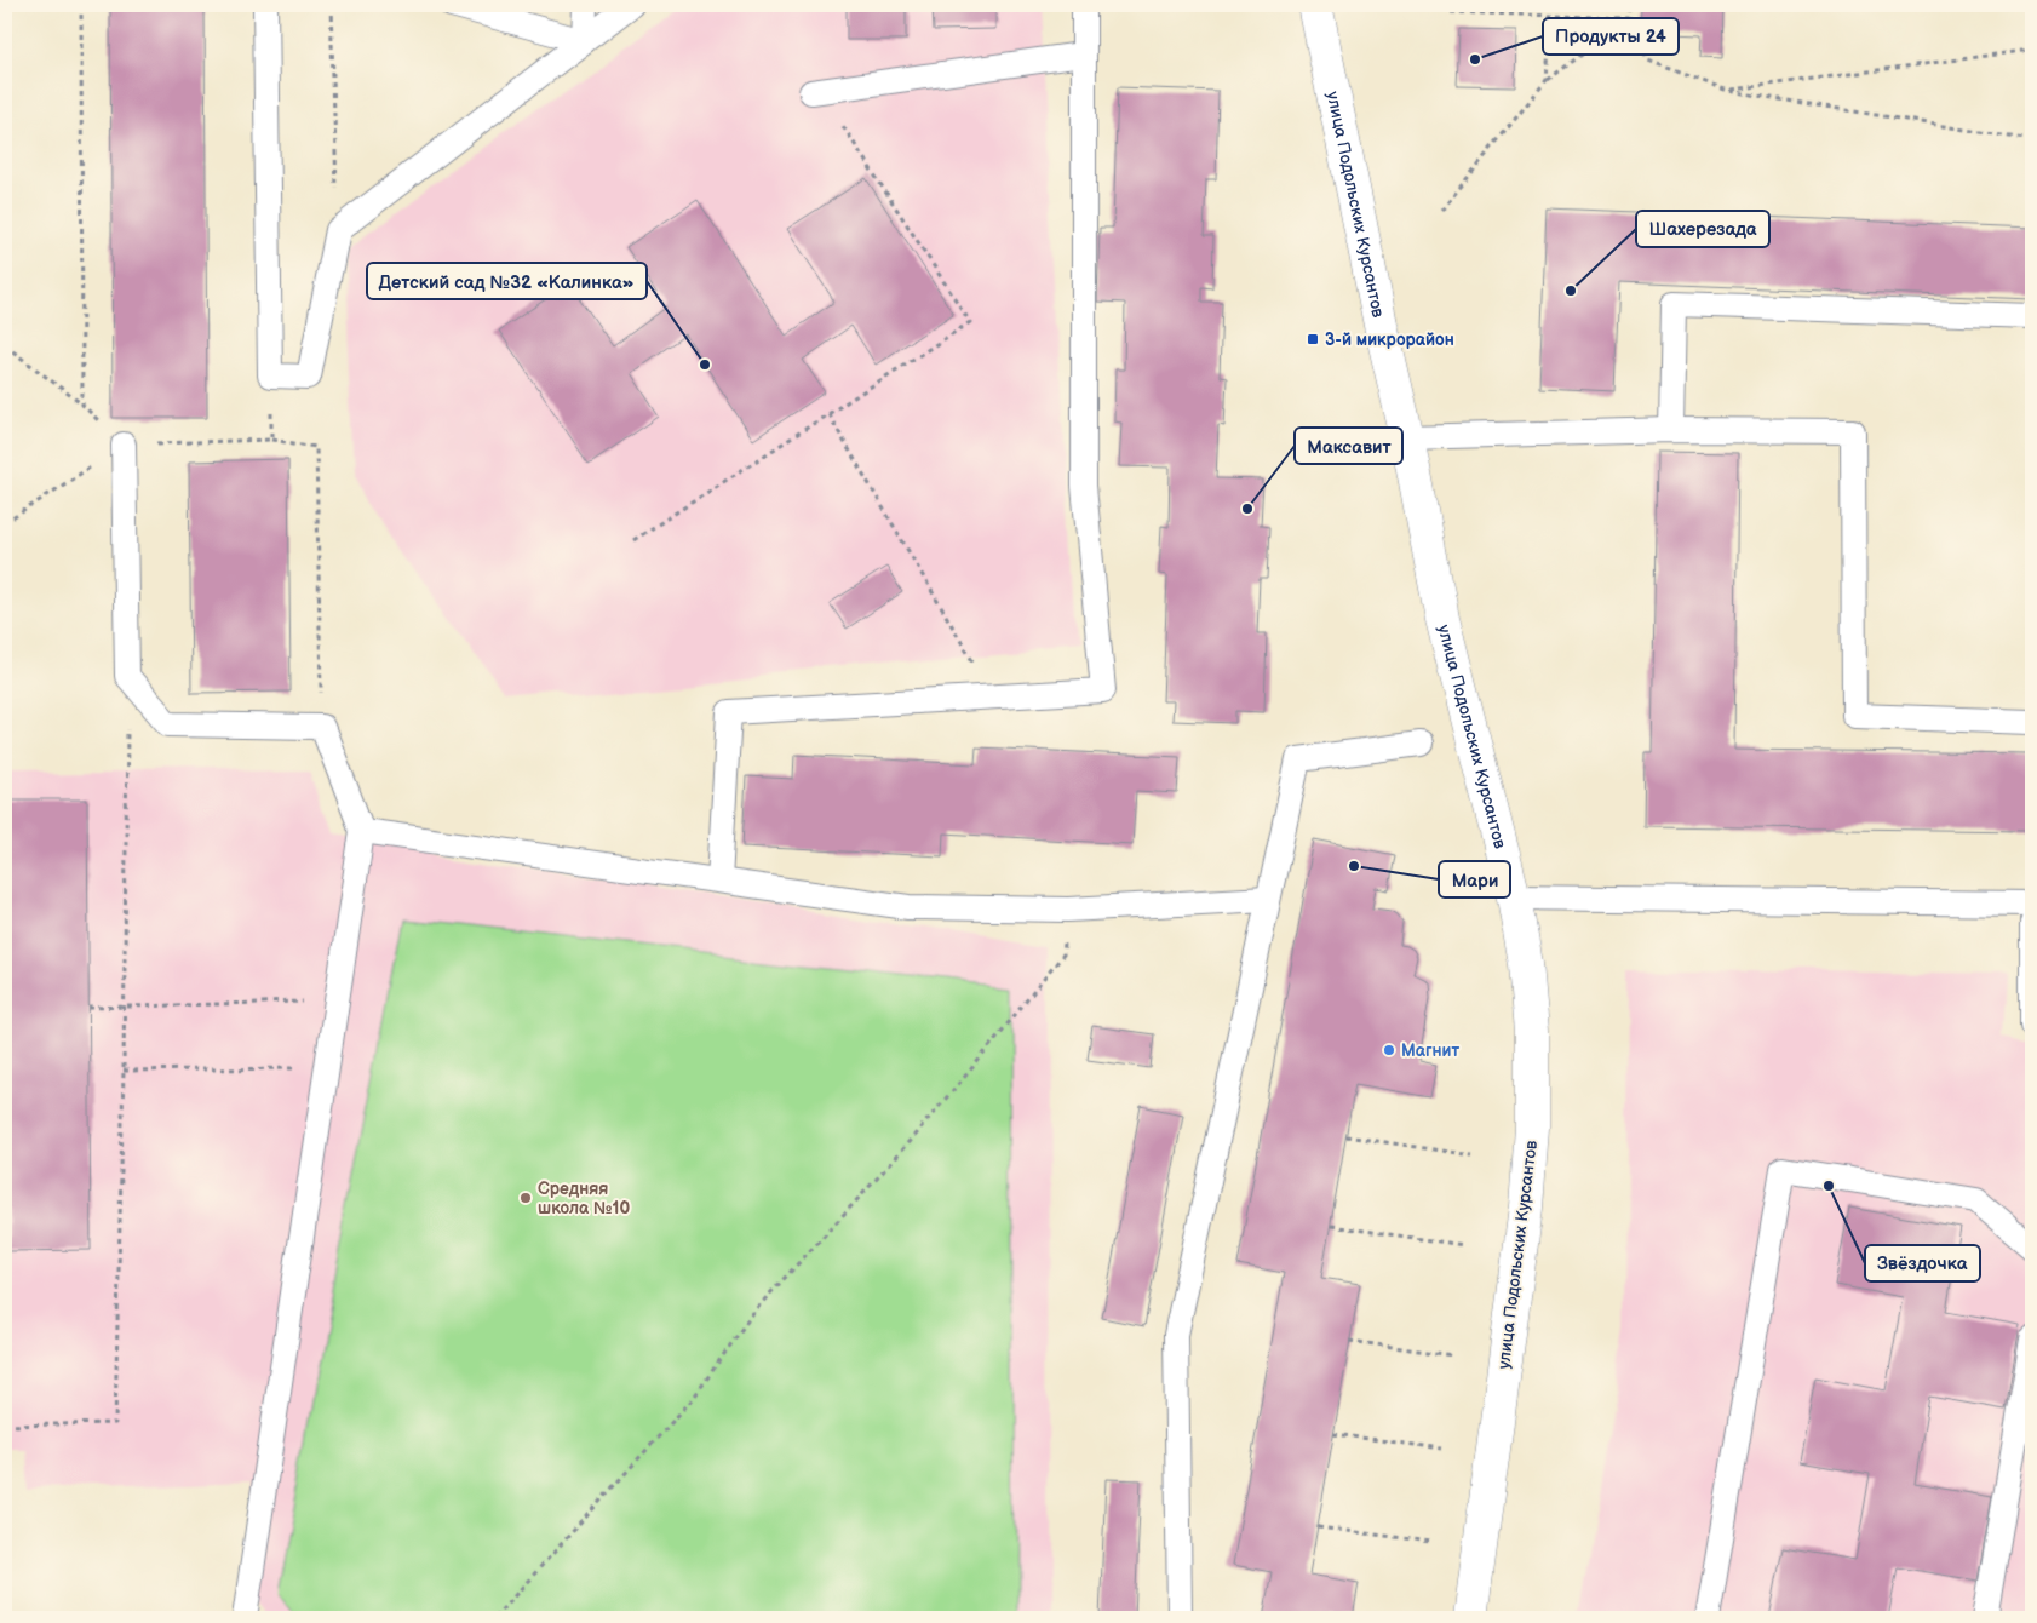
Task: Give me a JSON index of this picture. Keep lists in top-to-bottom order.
{
  "streets": {
    "street": ["улица Подольских Курсантов"]
  },
  "places": {
    "other": [
      "Продукты 24",
      "Шахерезада",
      "Детский сад №32 «Калинка»",
      "Максавит",
      "Мари",
      "Магнит",
      "Звёздочка",
      "Средняя школа №10"
    ],
    "transit": ["3-й микрорайон"]
  }
}
